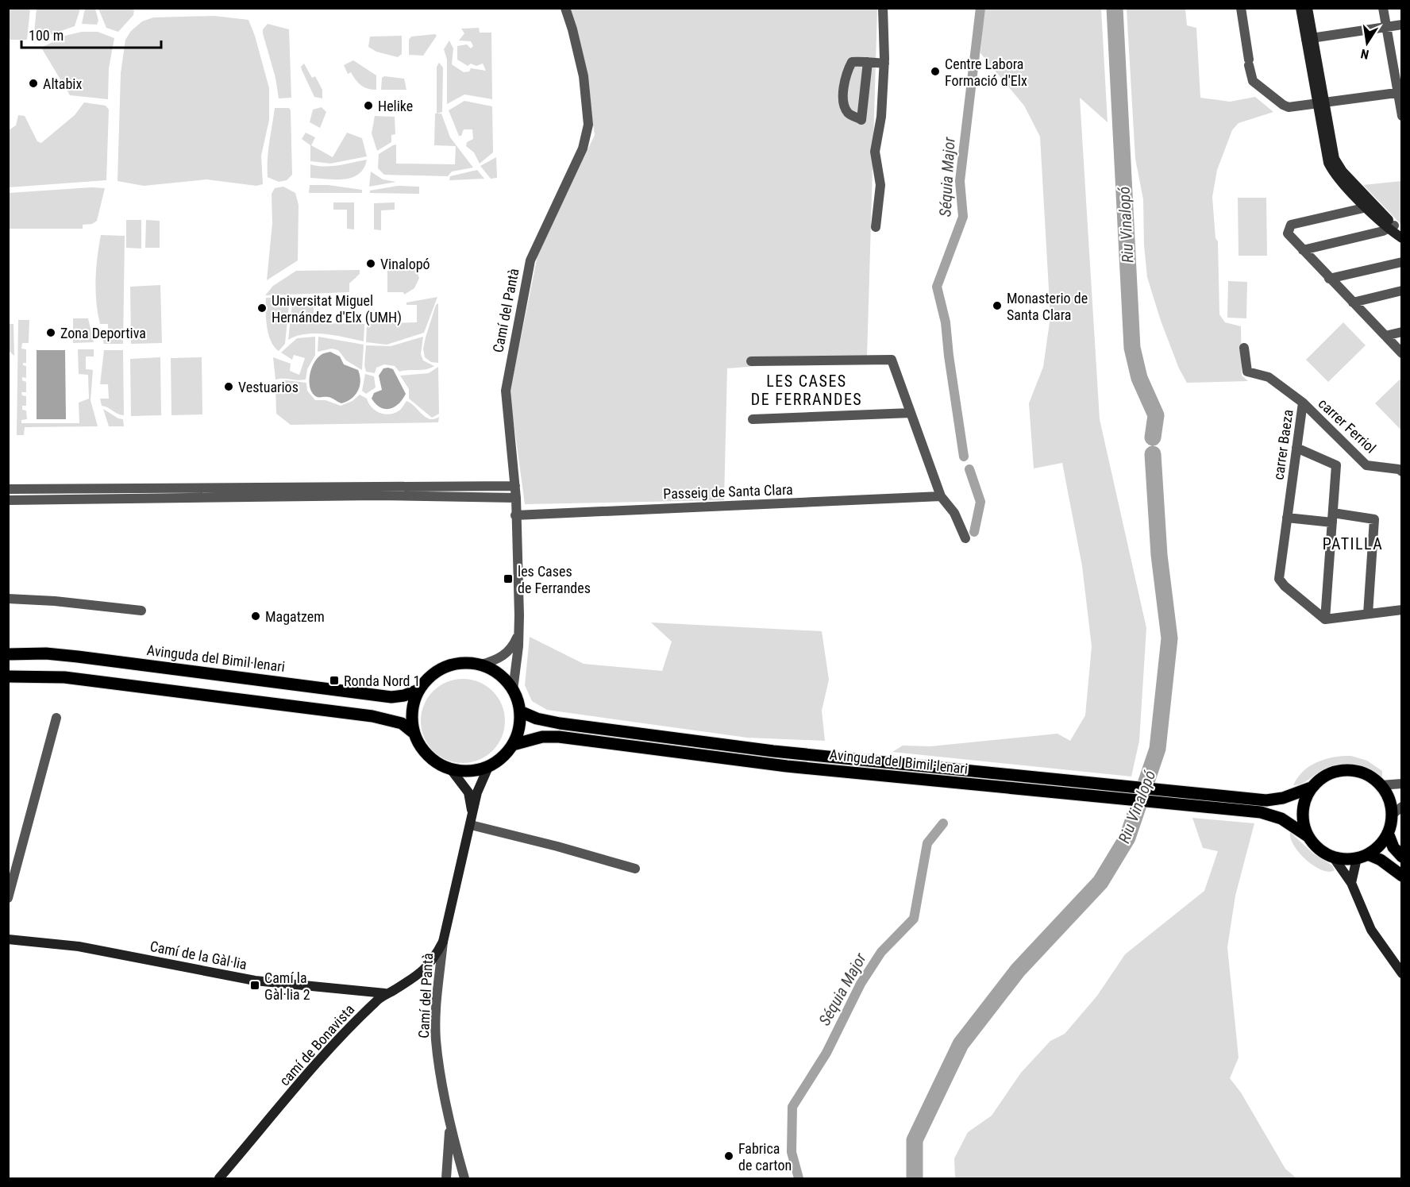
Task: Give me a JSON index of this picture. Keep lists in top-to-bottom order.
{
  "streets": {
    "main road": ["Avinguda del Bimil·lenari"],
    "street": [
      "Camí del Pantà",
      "carrer Ferriol",
      "carrer Baeza",
      "Passeig de Santa Clara",
      "Camí de la Gàl·lia",
      "camí de Bonavista"
    ]
  },
  "crossings": [
    ["Camí del Pantà", "Passeig de Santa Clara"],
    ["Camí del Pantà", "Avinguda del Bimil·lenari"],
    ["Camí del Pantà", "camí de Bonavista"],
    ["carrer Ferriol", "carrer Baeza"],
    ["Camí de la Gàl·lia", "camí de Bonavista"]
  ],
  "districts": ["LES CASES DE FERRANDES", "PATILLA"],
  "water": ["Séquia Major", "Riu Vinalopó"],
  "places": {
    "other": [
      "Centre Labora Formació d'Elx",
      "Altabix",
      "Helike",
      "Vinalopó",
      "Monasterio de Santa Clara",
      "Universitat Miguel Hernández d'Elx (UMH)",
      "Zona Deportiva",
      "Vestuarios",
      "Magatzem",
      "Fabrica de carton"
    ],
    "transit": ["les Cases de Ferrandes", "Ronda Nord 1", "Camí la Gàl·lia 2"]
  },
  "scale_bar": "100 m",
  "north": "bottom"
}
